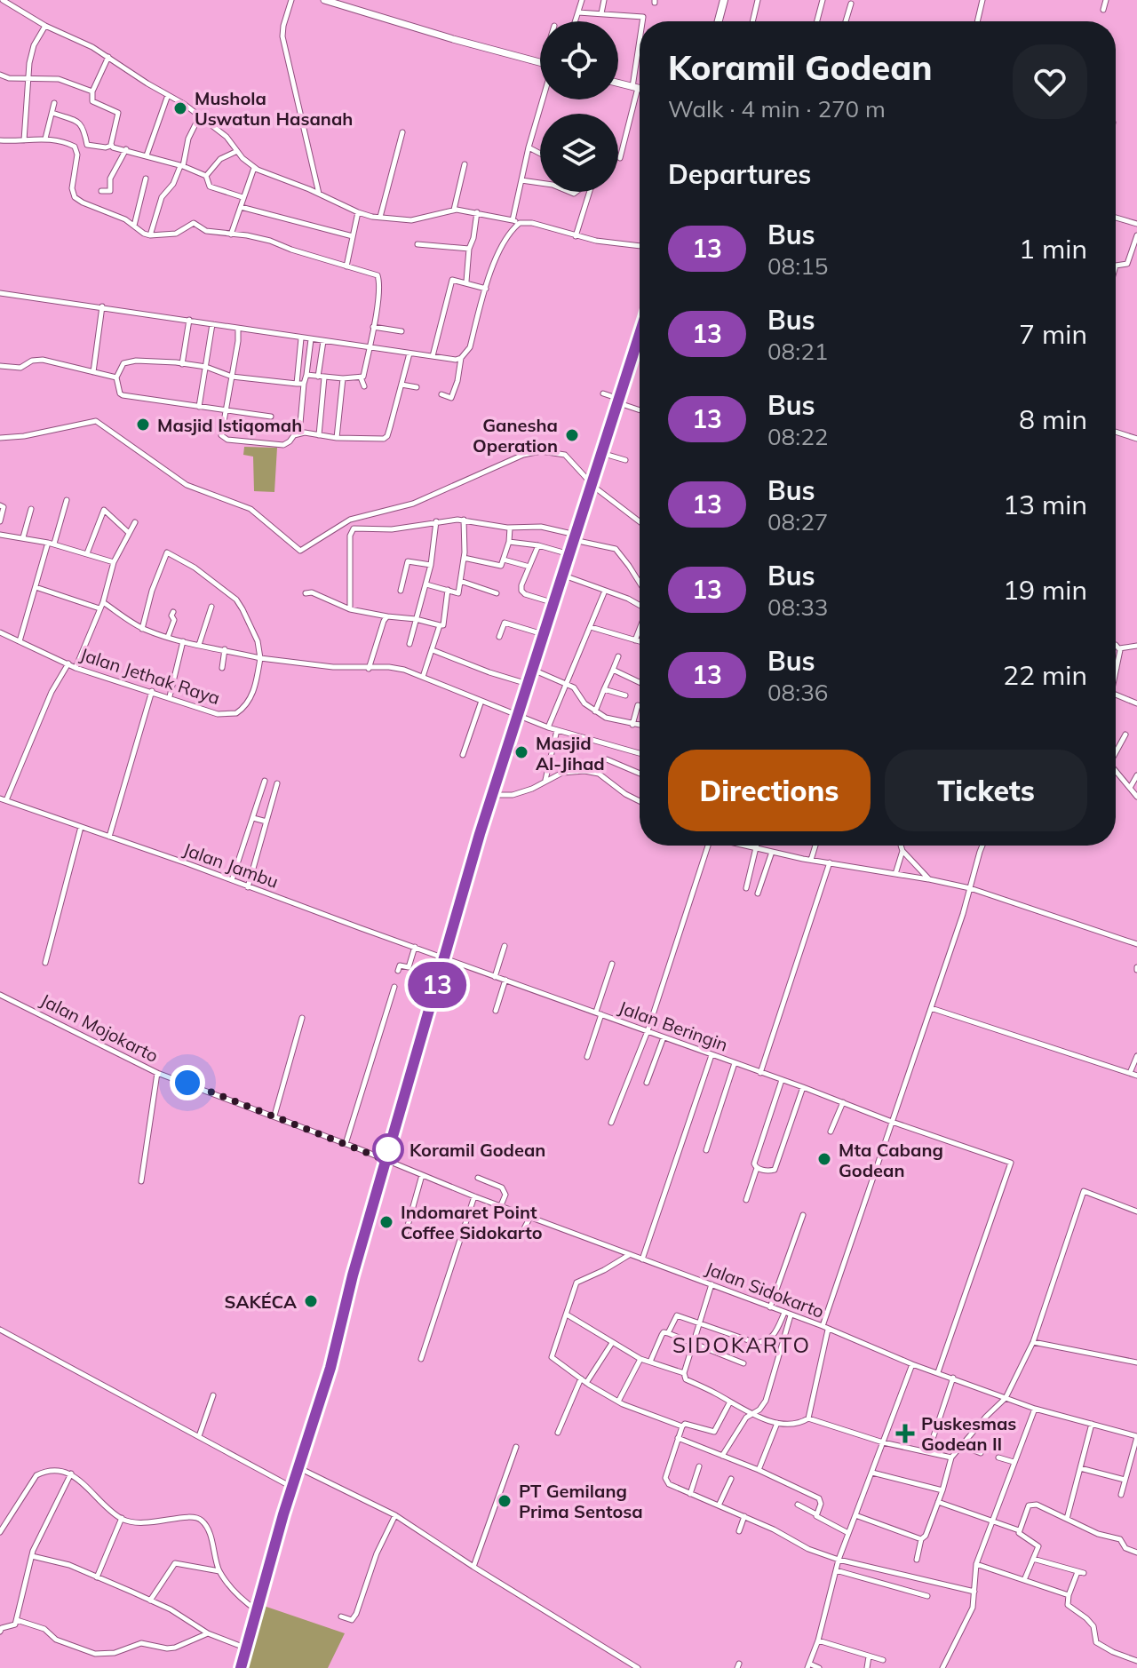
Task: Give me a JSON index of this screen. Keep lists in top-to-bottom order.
{
  "streets": {
    "street": [
      "Jalan Jethak Raya",
      "Jalan Jambu",
      "Jalan Beringin",
      "Jalan Mojokarto",
      "Jalan Sidokarto"
    ]
  },
  "crossings": [
    ["Jalan Jambu", "Jalan Beringin"],
    ["Jalan Beringin", "Jalan Sidokarto"],
    ["Jalan Mojokarto", "Jalan Sidokarto"]
  ],
  "districts": ["SIDOKARTO"],
  "places": {
    "other": [
      "Mushola Uswatun Hasanah",
      "Masjid Istiqomah",
      "Ganesha Operation",
      "Masjid Al-Jihad",
      "Koramil Godean",
      "Mta Cabang Godean",
      "Indomaret Point Coffee Sidokarto",
      "SAKÉCA",
      "PT Gemilang Prima Sentosa"
    ],
    "health": ["Puskesmas Godean II"]
  },
  "lines": ["bus line 13"],
  "page": {
    "on_map": "13",
    "heading": [
      ["Koramil Godean", "Walk · 4 min · 270 m"],
      "Departures"
    ],
    "list": [
      {
        "mark": "13",
        "name": "Bus",
        "note": "08:15",
        "value": "1 min"
      },
      {
        "mark": "13",
        "name": "Bus",
        "note": "08:21",
        "value": "7 min"
      },
      {
        "mark": "13",
        "name": "Bus",
        "note": "08:22",
        "value": "8 min"
      },
      {
        "mark": "13",
        "name": "Bus",
        "note": "08:27",
        "value": "13 min"
      },
      {
        "mark": "13",
        "name": "Bus",
        "note": "08:33",
        "value": "19 min"
      },
      {
        "mark": "13",
        "name": "Bus",
        "note": "08:36",
        "value": "22 min"
      }
    ],
    "buttons": ["Directions", "Tickets"]
  }
}
